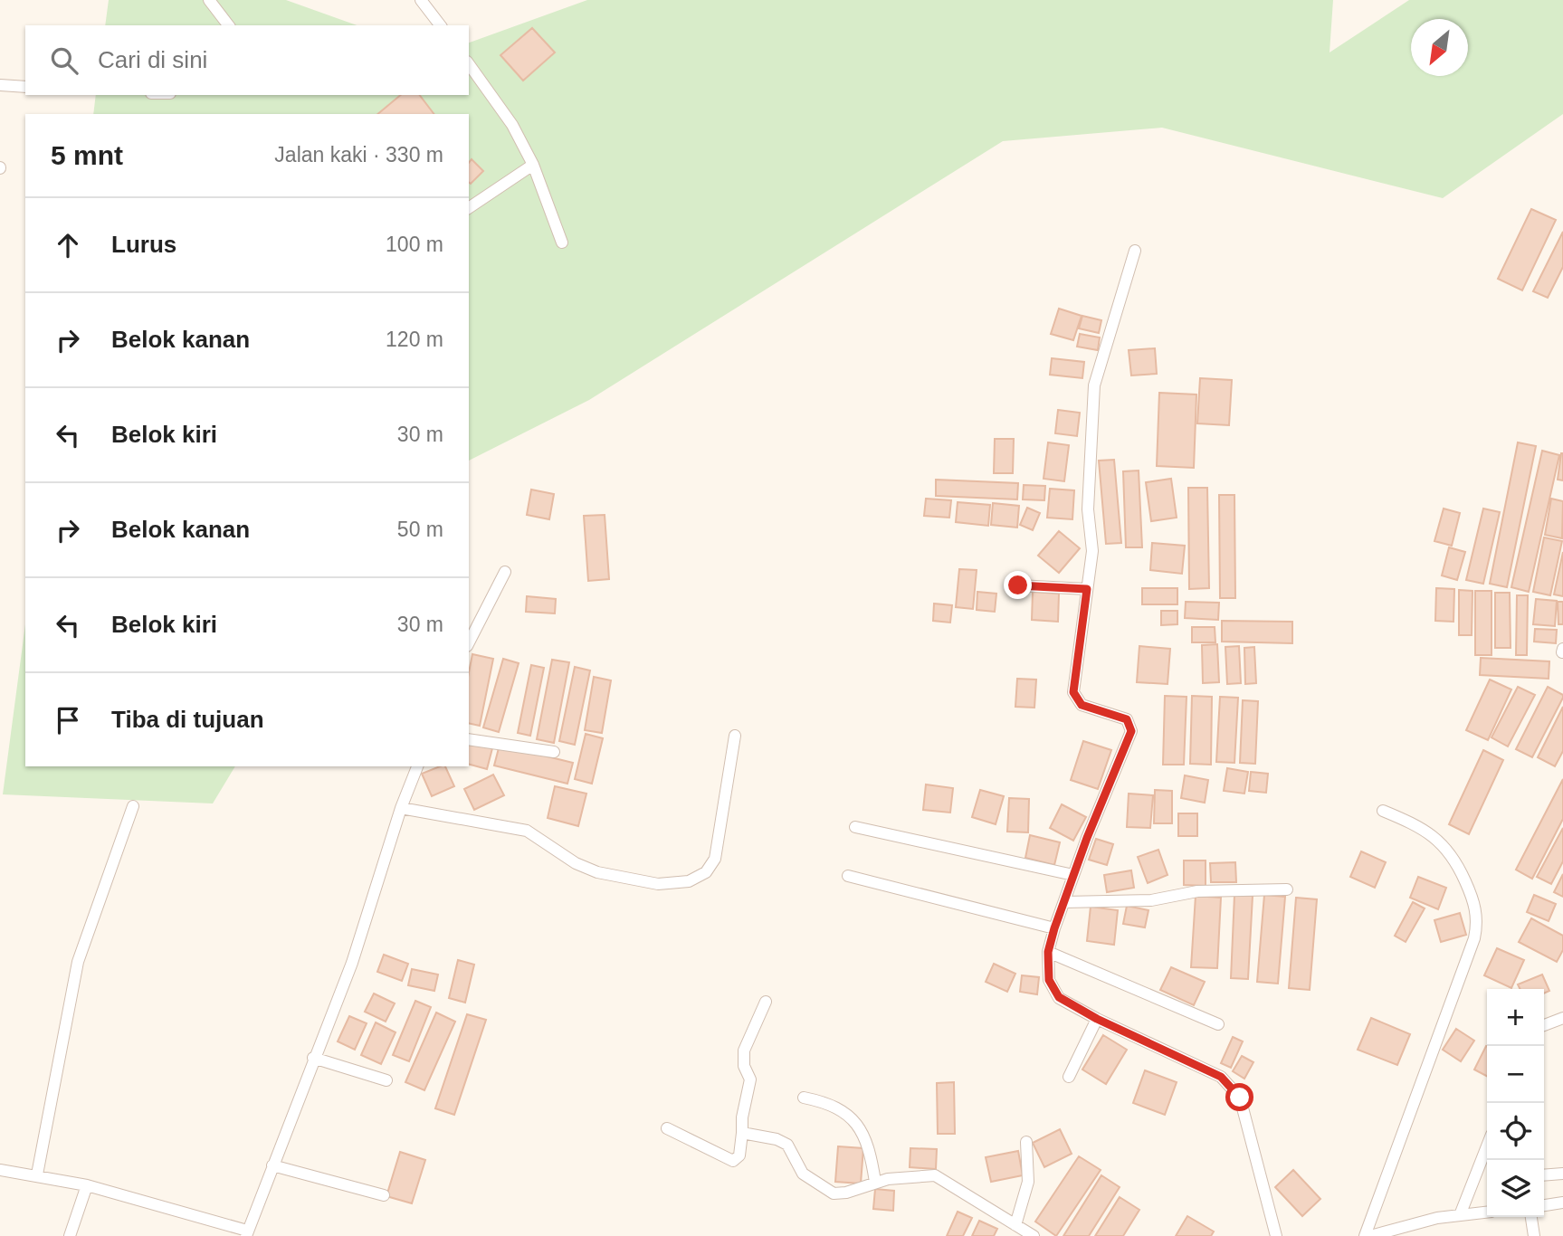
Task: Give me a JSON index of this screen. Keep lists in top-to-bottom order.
{
  "north": "bottom left",
  "page": {
    "search": "Cari di sini",
    "heading": ["5 mnt", "Jalan kaki · 330 m"],
    "list": [
      ["Lurus", "100 m"],
      ["Belok kanan", "120 m"],
      ["Belok kiri", "30 m"],
      ["Belok kanan", "50 m"],
      ["Belok kiri", "30 m"],
      "Tiba di tujuan"
    ],
    "map_buttons": ["+", "−"]
  }
}
